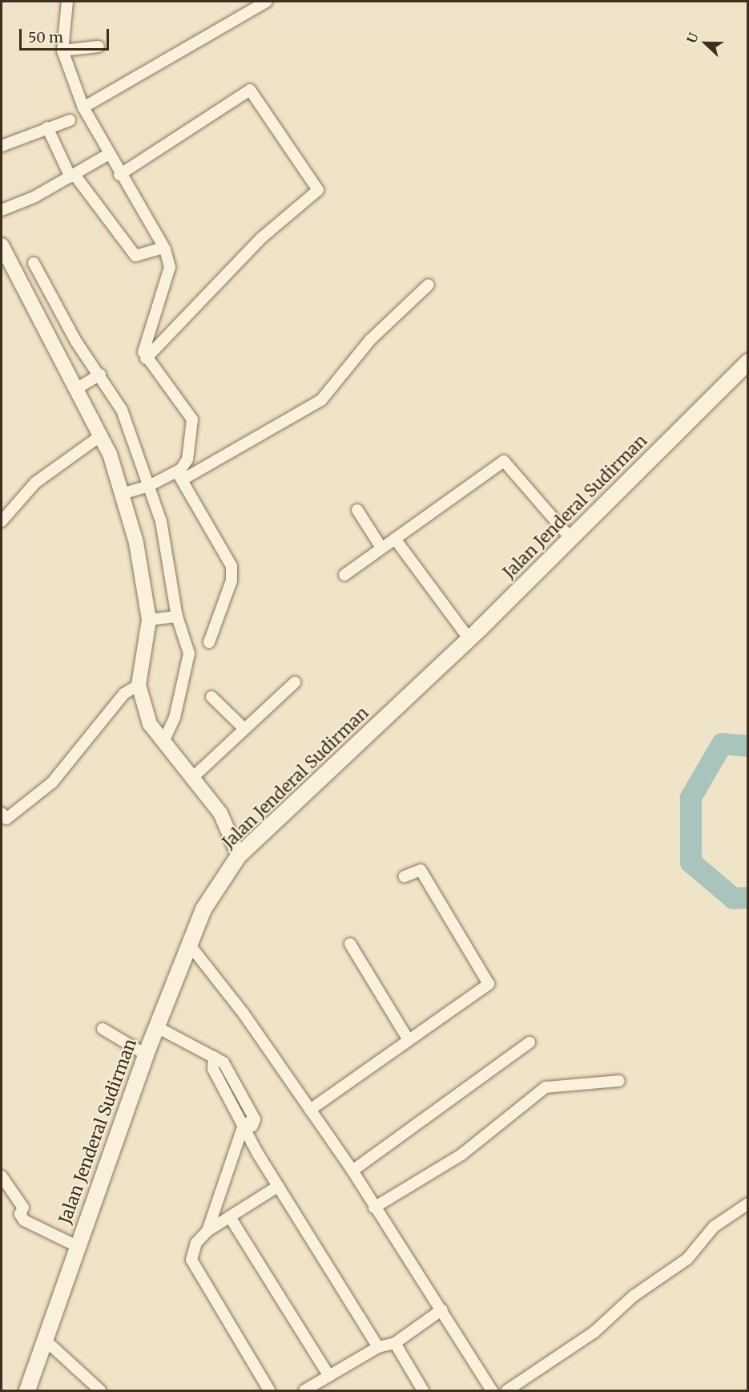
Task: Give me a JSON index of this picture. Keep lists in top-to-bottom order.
{
  "streets": {
    "main road": ["Jalan Jenderal Sudirman"]
  },
  "scale_bar": "50 m",
  "north": "left"
}
